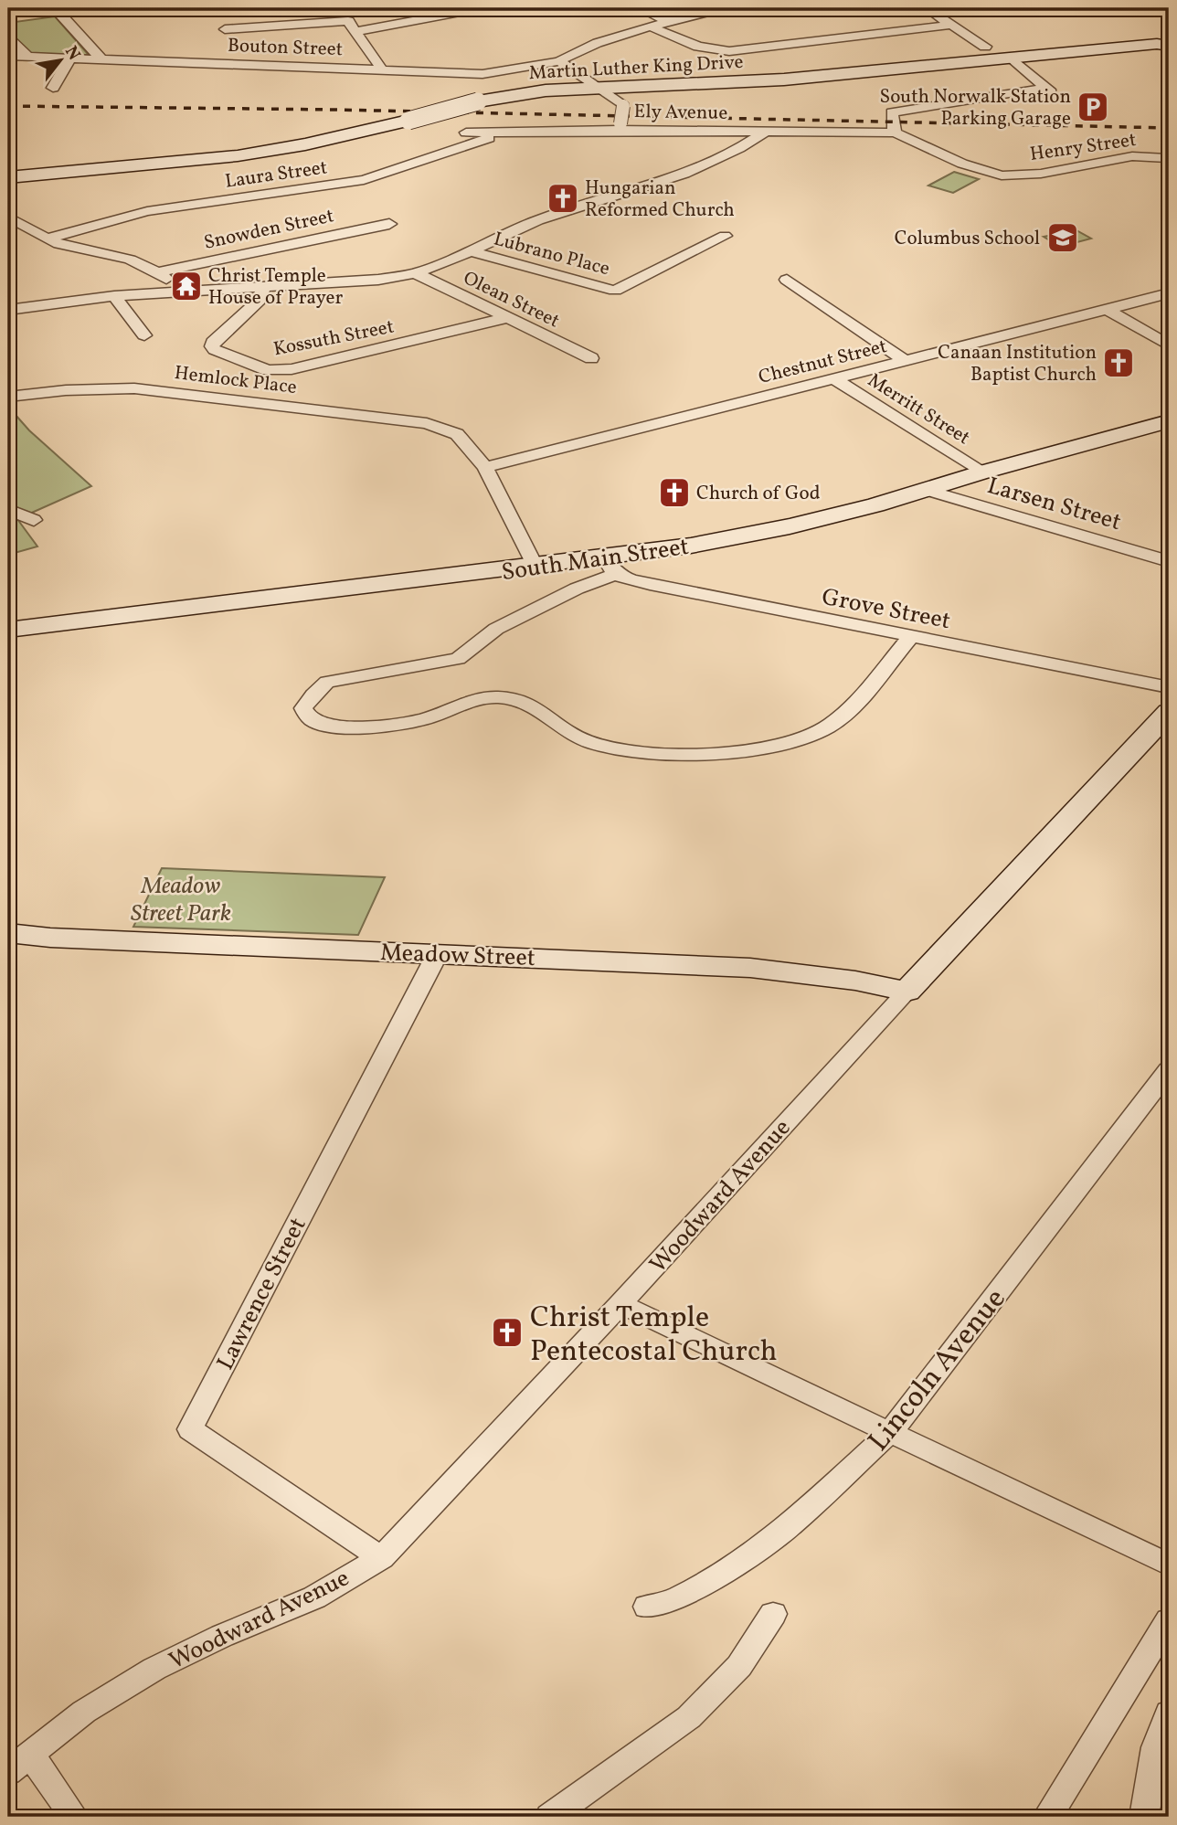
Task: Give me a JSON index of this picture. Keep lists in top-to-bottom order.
{
  "streets": {
    "main road": [
      "Martin Luther King Drive",
      "South Main Street",
      "Meadow Street",
      "Woodward Avenue"
    ],
    "street": [
      "Bouton Street",
      "Ely Avenue",
      "Henry Street",
      "Laura Street",
      "Snowden Street",
      "Lubrano Place",
      "Olean Street",
      "Kossuth Street",
      "Chestnut Street",
      "Hemlock Place",
      "Merritt Street",
      "Larsen Street",
      "Grove Street",
      "Lawrence Street",
      "Lincoln Avenue"
    ]
  },
  "crossings": [
    ["Ely Avenue", "Henry Street"],
    ["Ely Avenue", "Laura Street"],
    ["Olean Street", "Kossuth Street"],
    ["Chestnut Street", "Hemlock Place"],
    ["Chestnut Street", "Merritt Street"],
    ["Merritt Street", "South Main Street"],
    ["Larsen Street", "South Main Street"],
    ["South Main Street", "Grove Street"],
    ["Meadow Street", "Woodward Avenue"],
    ["Meadow Street", "Lawrence Street"],
    ["Woodward Avenue", "Lawrence Street"]
  ],
  "parks": ["Meadow Street Park"],
  "places": {
    "parking": ["South Norwalk Station Parking Garage"],
    "church": [
      "Hungarian Reformed Church",
      "Canaan Institution Baptist Church",
      "Church of God",
      "Christ Temple Pentecostal Church"
    ],
    "school or university": ["Columbus School"],
    "temple": ["Christ Temple House of Prayer"]
  },
  "north": "top right"
}
